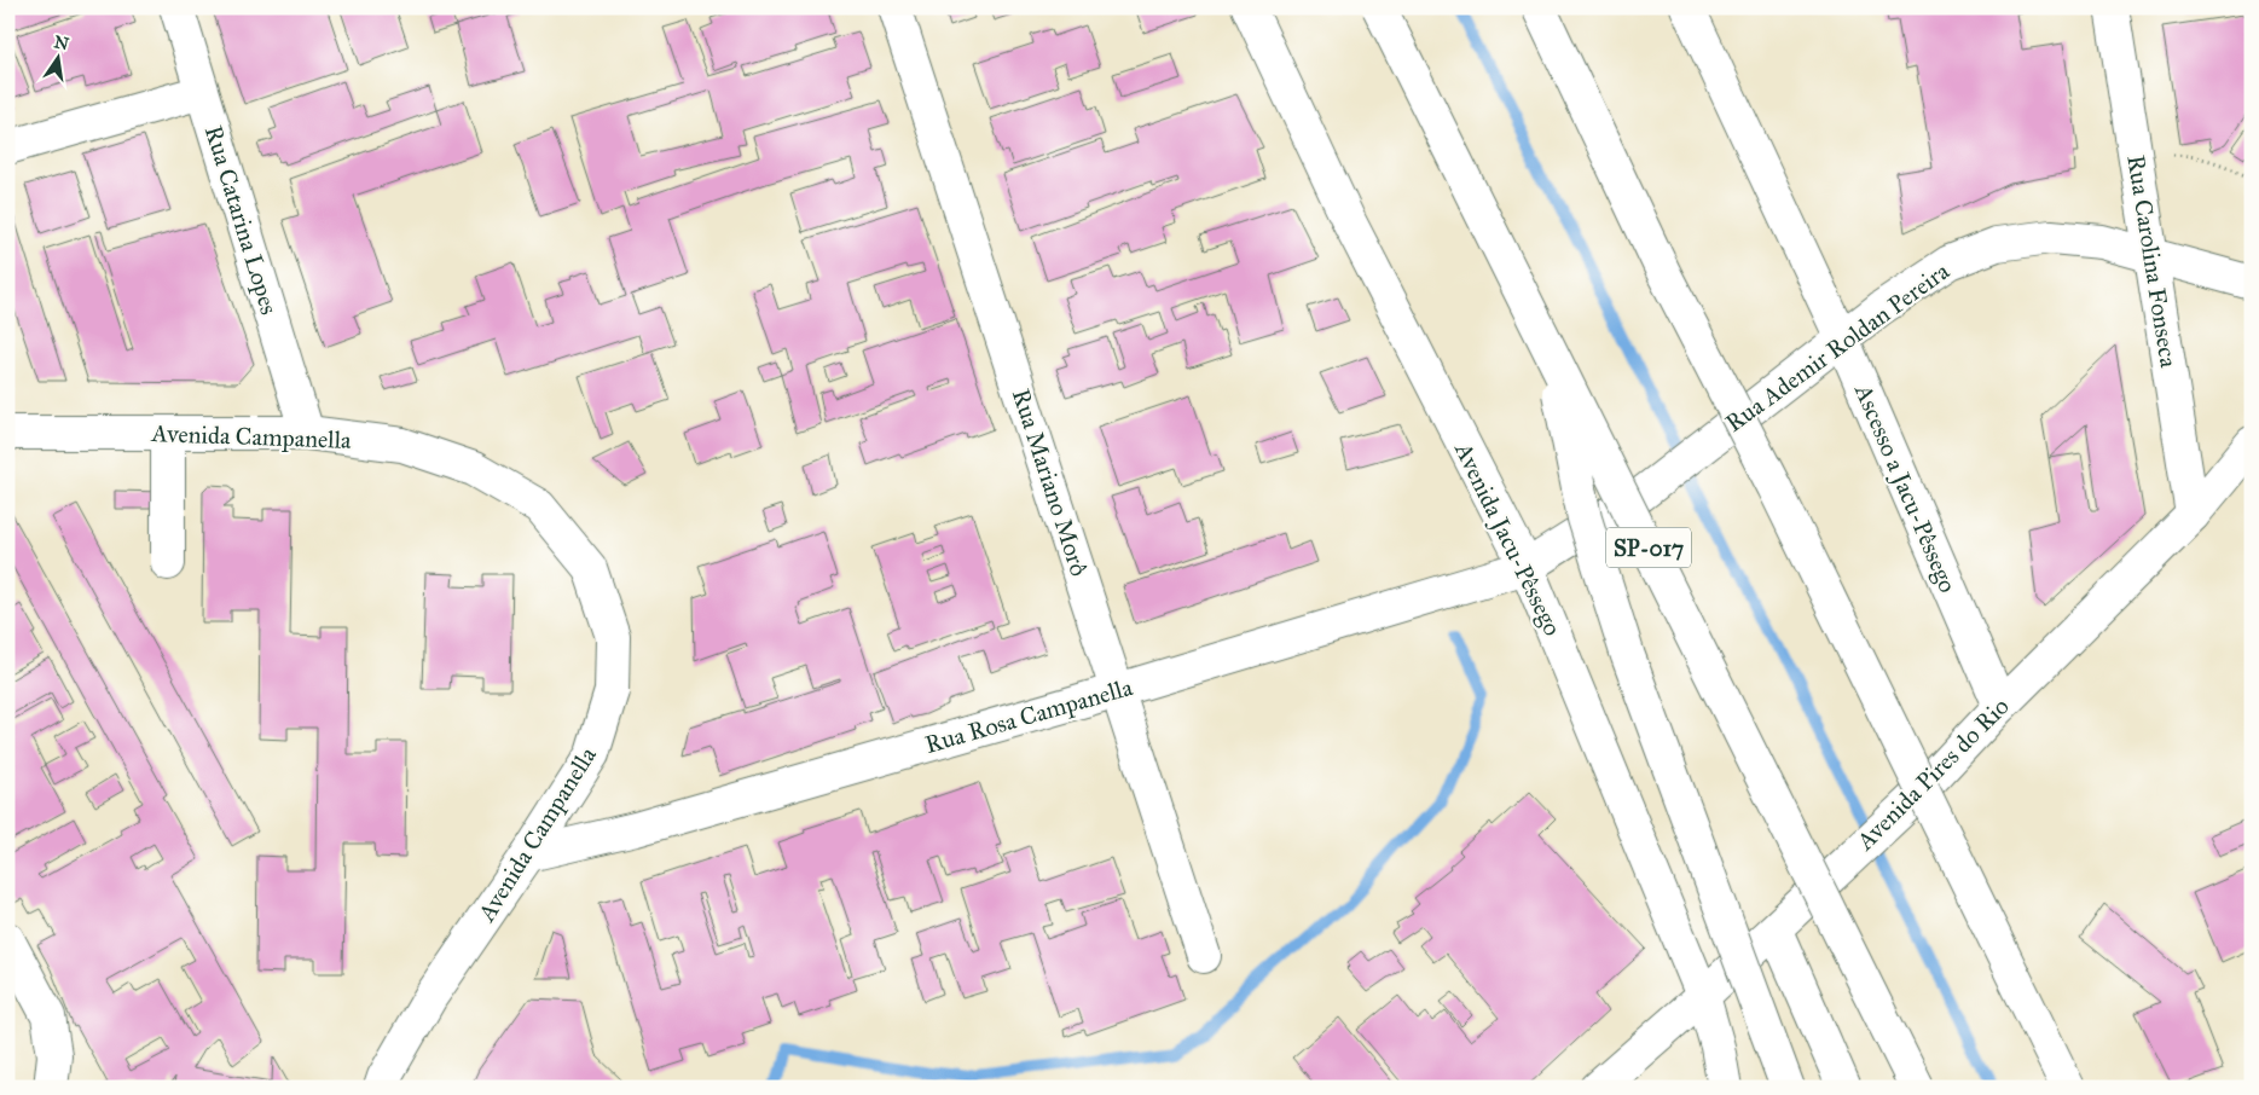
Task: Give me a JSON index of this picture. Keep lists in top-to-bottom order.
{
  "streets": {
    "main road": [
      "Rua Catarina Lopes",
      "Rua Carolina Fonseca",
      "Rua Ademir Roldan Pereira",
      "Avenida Campanella",
      "Rua Mariano Morô",
      "Ascesso a Jacu-Pêssego",
      "Avenida Jacu-Pêssego",
      "SP-017",
      "Rua Rosa Campanella",
      "Avenida Pires do Rio"
    ]
  },
  "crossings": [
    ["Rua Catarina Lopes", "Avenida Campanella"],
    ["Rua Carolina Fonseca", "Rua Ademir Roldan Pereira"],
    ["Rua Carolina Fonseca", "Avenida Pires do Rio"],
    ["Rua Ademir Roldan Pereira", "Ascesso a Jacu-Pêssego"],
    ["Rua Ademir Roldan Pereira", "Avenida Jacu-Pêssego"],
    ["Rua Ademir Roldan Pereira", "Rua Rosa Campanella"],
    ["Avenida Campanella", "Rua Rosa Campanella"],
    ["Rua Mariano Morô", "Rua Rosa Campanella"],
    ["Ascesso a Jacu-Pêssego", "Avenida Pires do Rio"],
    ["Avenida Jacu-Pêssego", "Rua Rosa Campanella"],
    ["Avenida Jacu-Pêssego", "Avenida Pires do Rio"]
  ],
  "north": "top"
}
